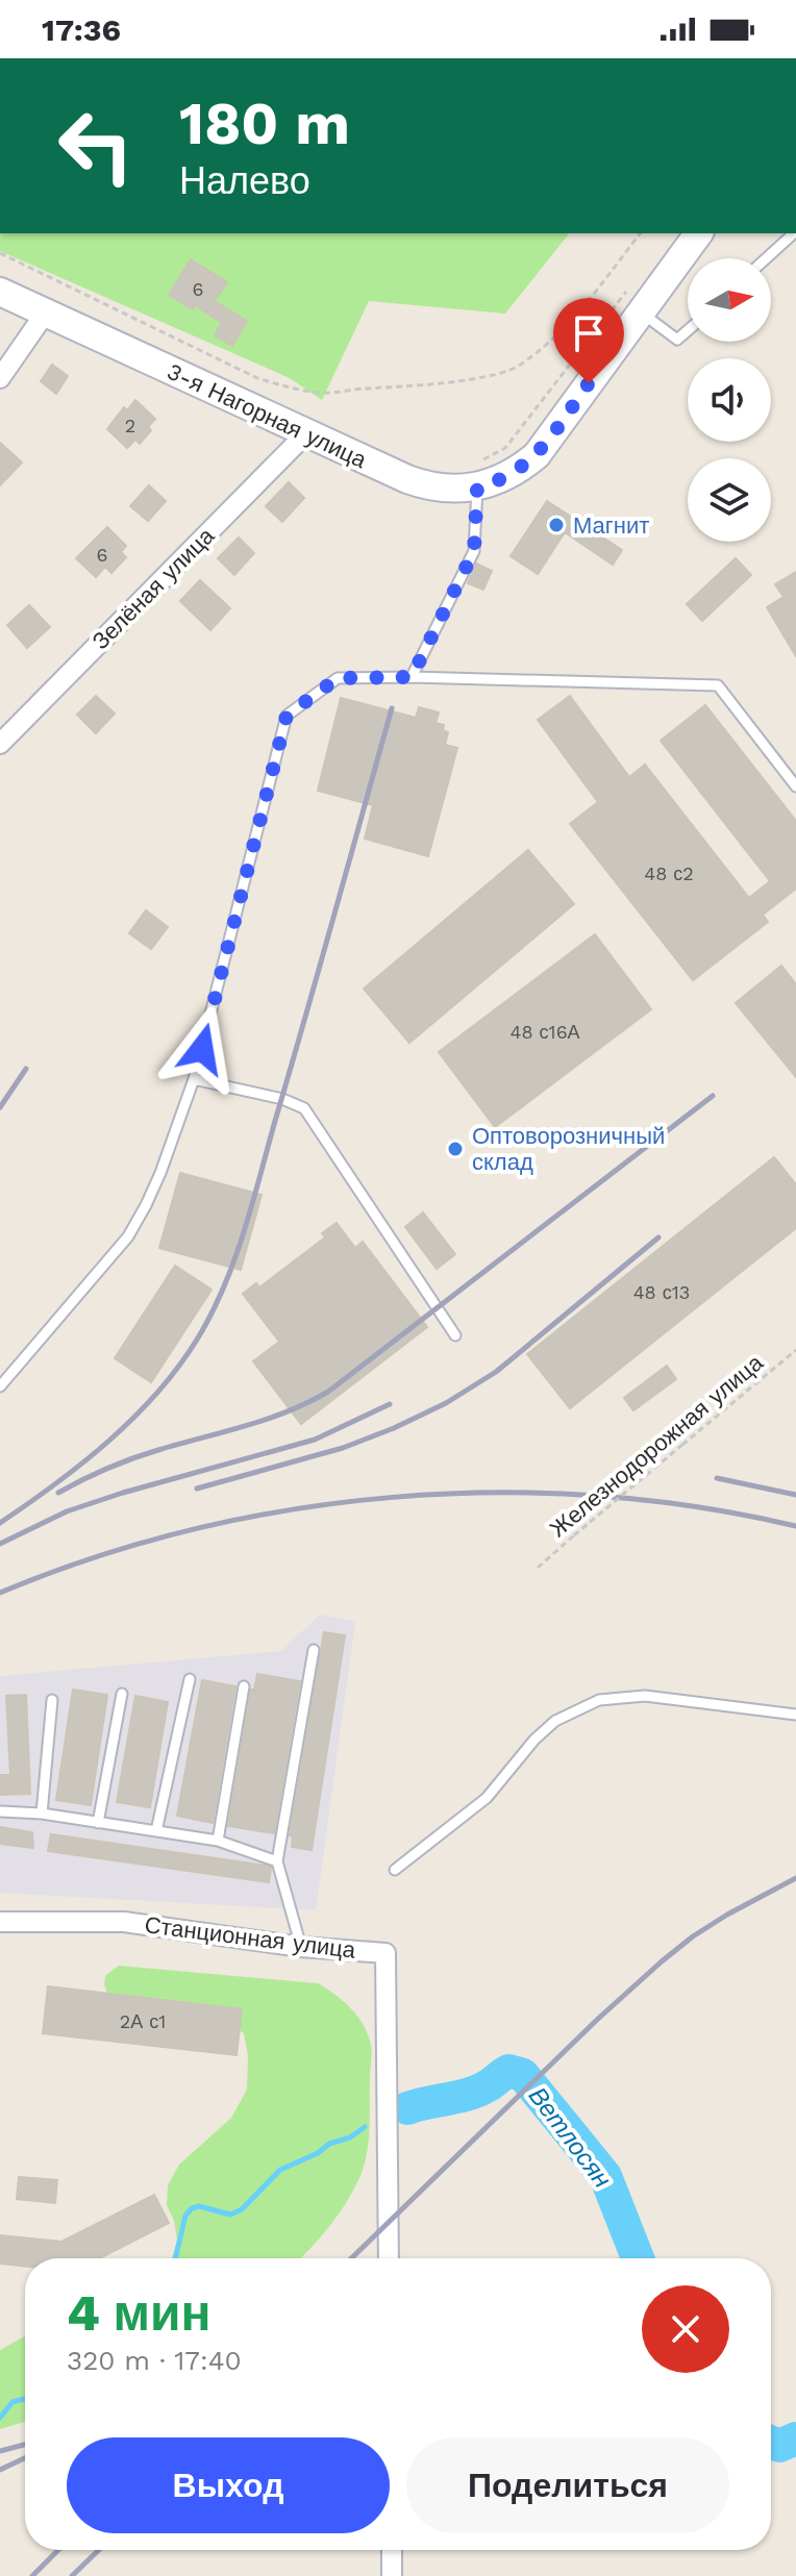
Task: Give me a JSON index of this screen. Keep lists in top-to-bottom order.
{
  "streets": {
    "street": ["3-я Нагорная улица", "Зелёная улица", "Станционная улица"],
    "path": ["Железнодорожная улица"]
  },
  "crossings": [
    ["3-я Нагорная улица", "Зелёная улица"]
  ],
  "water": ["Ветлосян"],
  "places": ["Магнит", "Оптоворозничный склад"],
  "house_numbers": [
    "6",
    "2",
    "6",
    "48 с2",
    "48 с16А",
    "48 с13",
    "2А с1"
  ],
  "north": "right",
  "page": {
    "status": "17:36",
    "turn": ["180 m", "Налево"],
    "heading": ["4 мин", "320 m · 17:40"],
    "buttons": ["Выход", "Поделиться"]
  }
}
